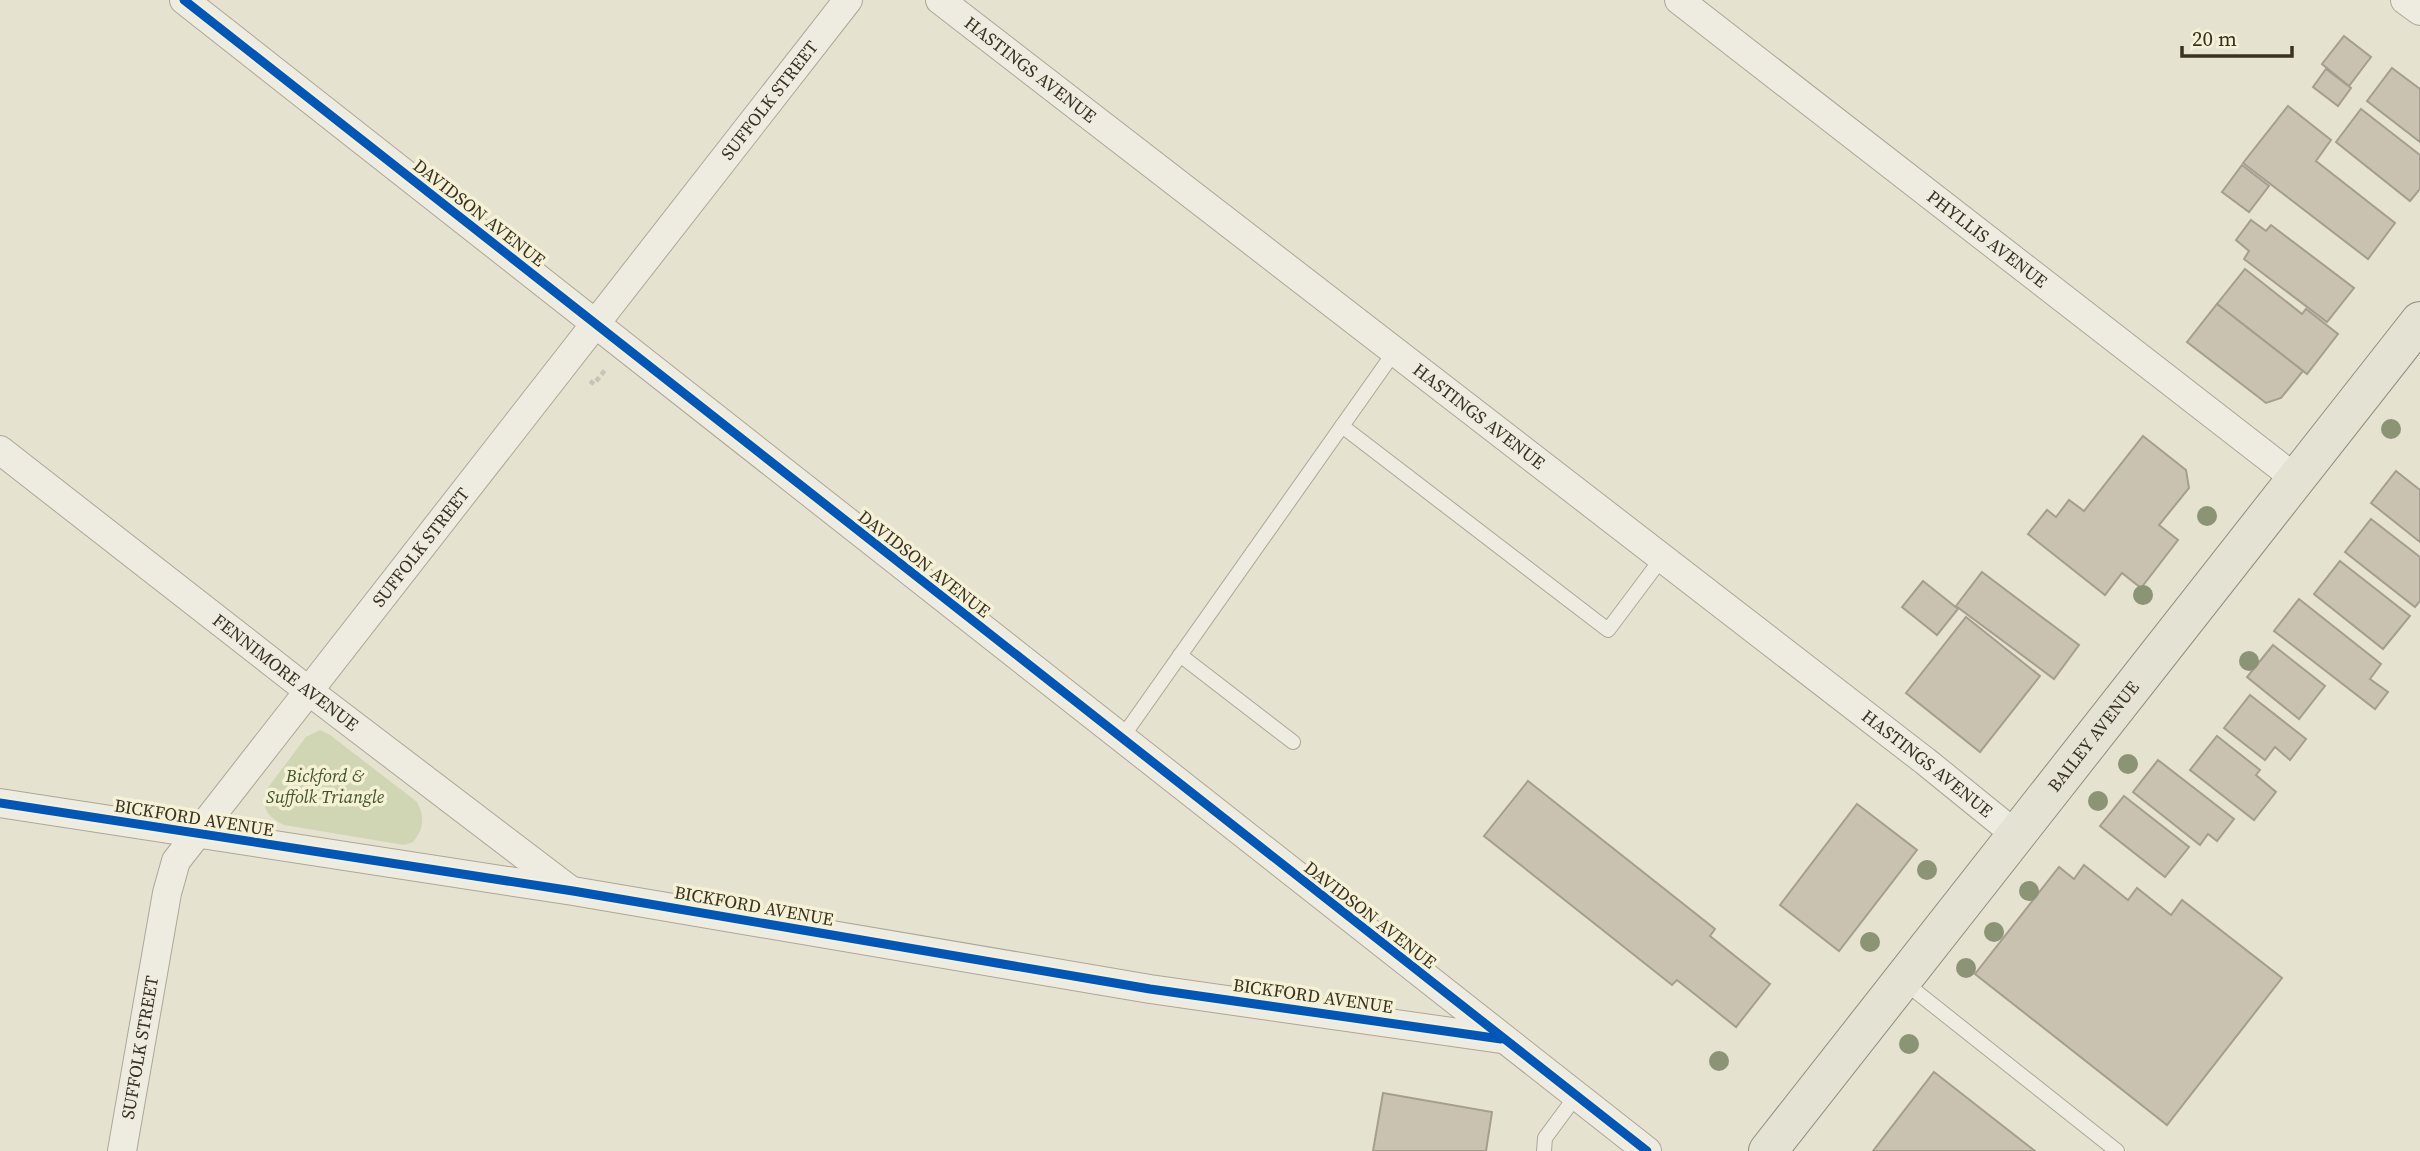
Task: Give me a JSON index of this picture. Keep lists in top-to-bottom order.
{
  "streets": {
    "main road": ["BAILEY AVENUE"],
    "street": [
      "HASTINGS AVENUE",
      "SUFFOLK STREET",
      "DAVIDSON AVENUE",
      "PHYLLIS AVENUE",
      "FENNIMORE AVENUE",
      "BICKFORD AVENUE"
    ]
  },
  "crossings": [
    ["HASTINGS AVENUE", "BAILEY AVENUE"],
    ["SUFFOLK STREET", "DAVIDSON AVENUE"],
    ["SUFFOLK STREET", "FENNIMORE AVENUE"],
    ["SUFFOLK STREET", "BICKFORD AVENUE"],
    ["DAVIDSON AVENUE", "BICKFORD AVENUE"],
    ["PHYLLIS AVENUE", "BAILEY AVENUE"],
    ["FENNIMORE AVENUE", "BICKFORD AVENUE"]
  ],
  "parks": ["Bickford & Suffolk Triangle"],
  "scale_bar": "20 m"
}
